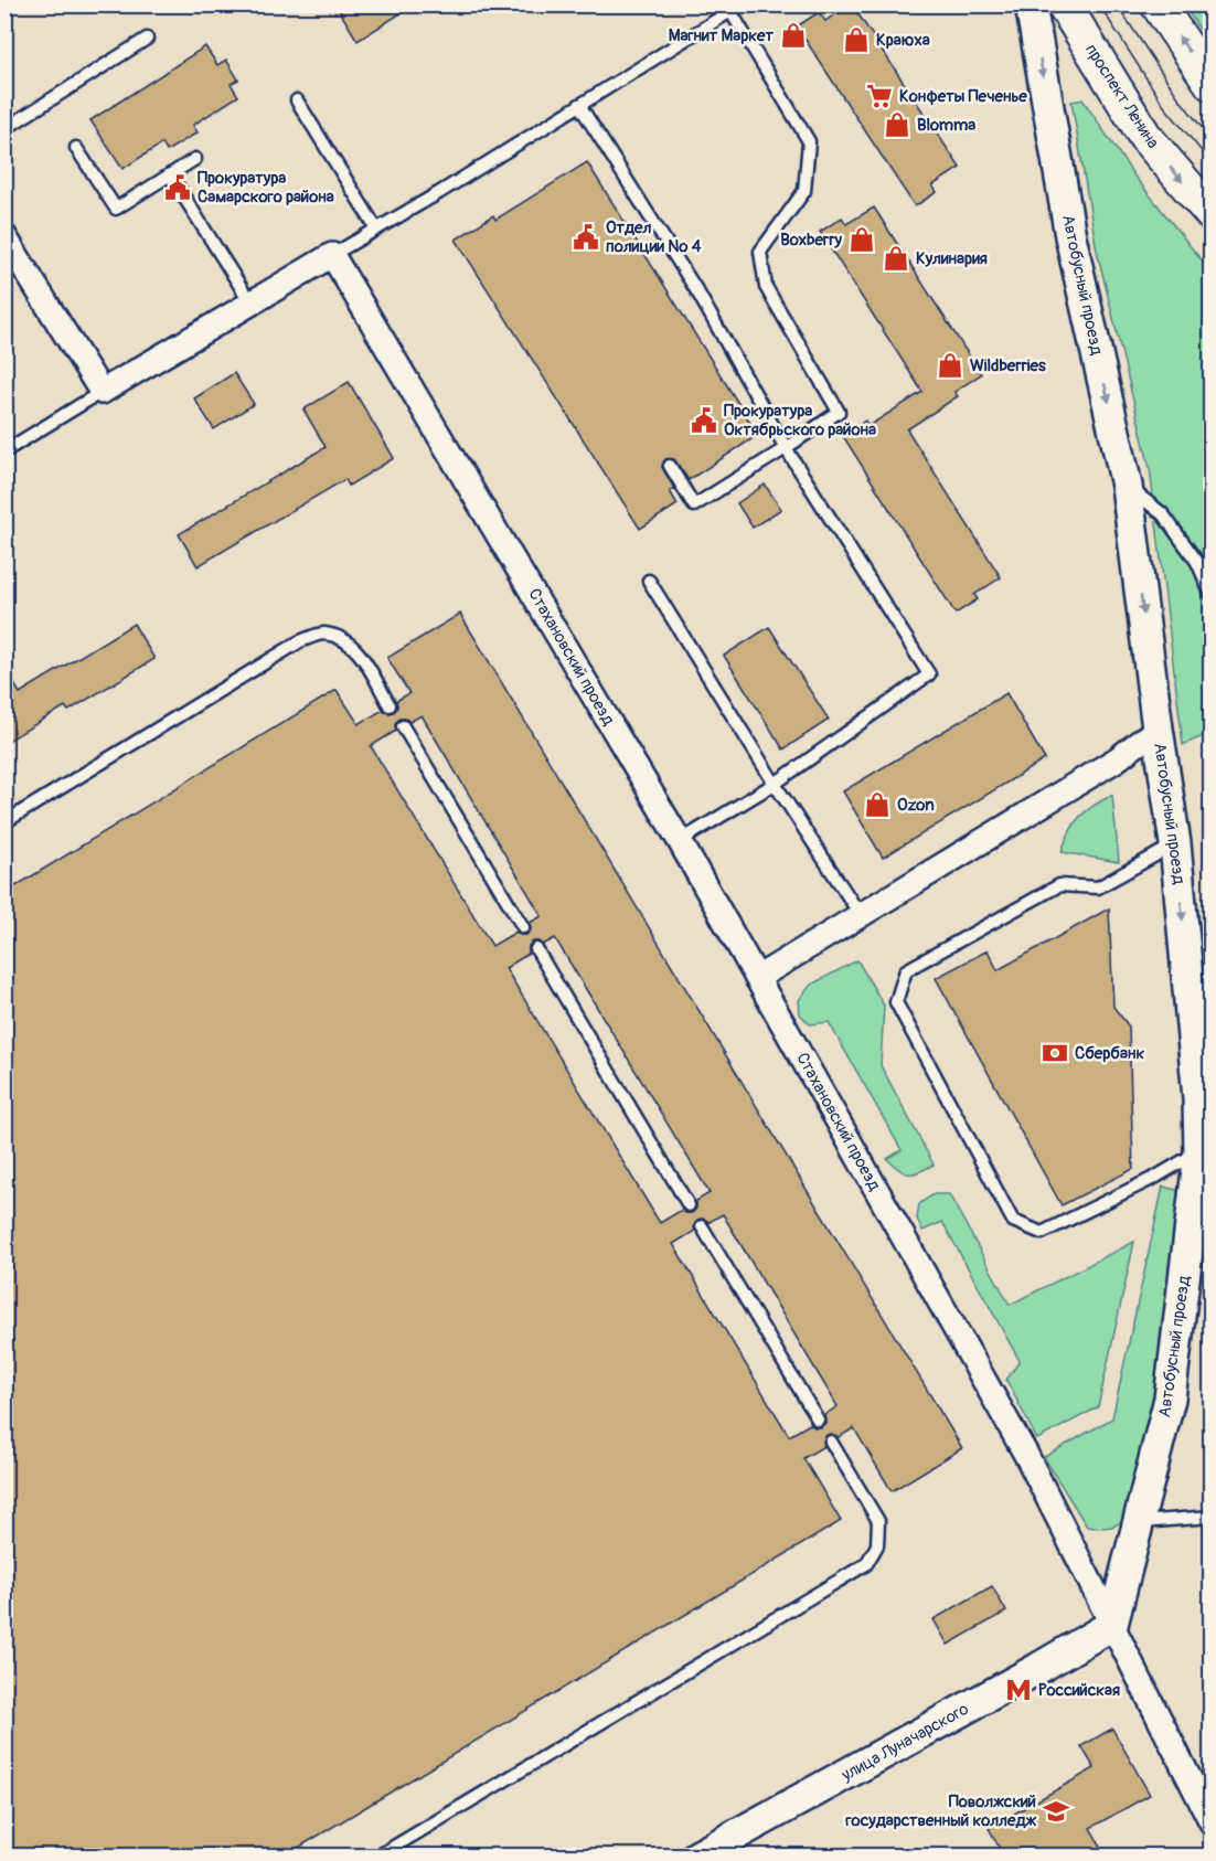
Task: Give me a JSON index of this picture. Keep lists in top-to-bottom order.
{
  "streets": {
    "main road": ["проспект Ленина"],
    "street": ["Автобусный проезд", "Стахановский проезд", "улица Луначарского"]
  },
  "crossings": [
    ["Автобусный проезд", "Стахановский проезд"],
    ["Автобусный проезд", "улица Луначарского"],
    ["Стахановский проезд", "улица Луначарского"]
  ],
  "one_way": ["Автобусный проезд"],
  "places": {
    "shop": [
      "Магнит Маркет",
      "Краюха",
      "Blomma",
      "Boxberry",
      "Кулинария",
      "Wildberries",
      "Ozon"
    ],
    "supermarket": ["Конфеты Печенье"],
    "public building": ["Прокуратура Самарского района", "Отдел полиции № 4", "Прокуратура Октябрьского района"],
    "bank": ["Сбербанк"],
    "metro station": ["Российская"],
    "school or university": ["Поволжский государственный колледж"]
  }
}
